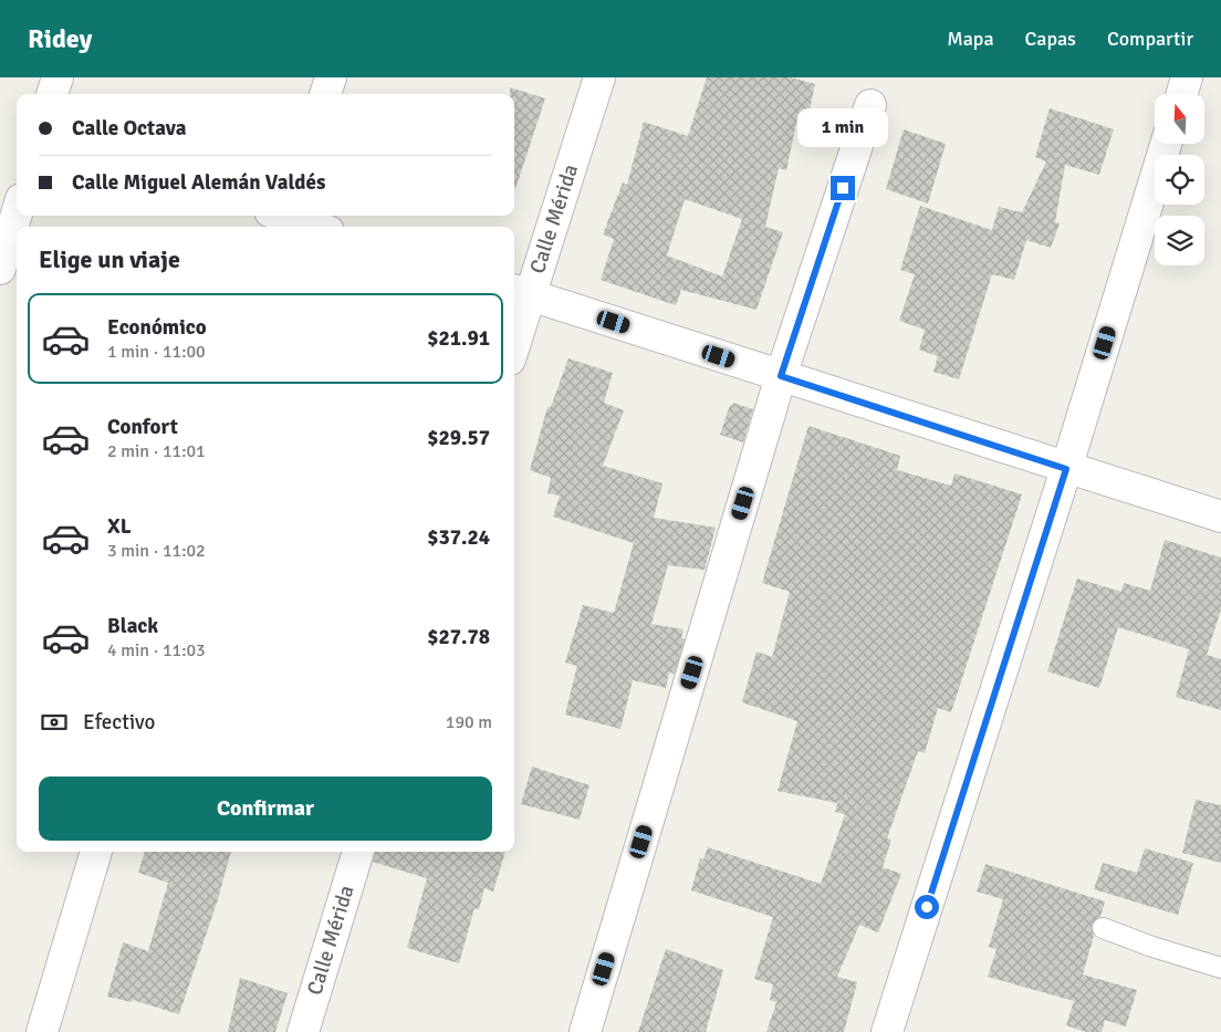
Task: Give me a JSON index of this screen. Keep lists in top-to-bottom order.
{
  "streets": {
    "street": ["Calle Mérida"]
  },
  "north": "top",
  "page": {
    "header": "Ridey",
    "nav": ["Mapa", "Capas", "Compartir"],
    "banner": ["Calle Octava", "Calle Miguel Alemán Valdés"],
    "bubble": "1 min",
    "heading": "Elige un viaje",
    "list": [
      {
        "name": "Económico",
        "note": "1 min · 11:00",
        "value": "$21.91"
      },
      {
        "name": "Confort",
        "note": "2 min · 11:01",
        "value": "$29.57"
      },
      {
        "name": "XL",
        "note": "3 min · 11:02",
        "value": "$37.24"
      },
      {
        "name": "Black",
        "note": "4 min · 11:03",
        "value": "$27.78"
      }
    ],
    "pay": ["Efectivo", "190 m"],
    "buttons": "Confirmar"
  }
}
